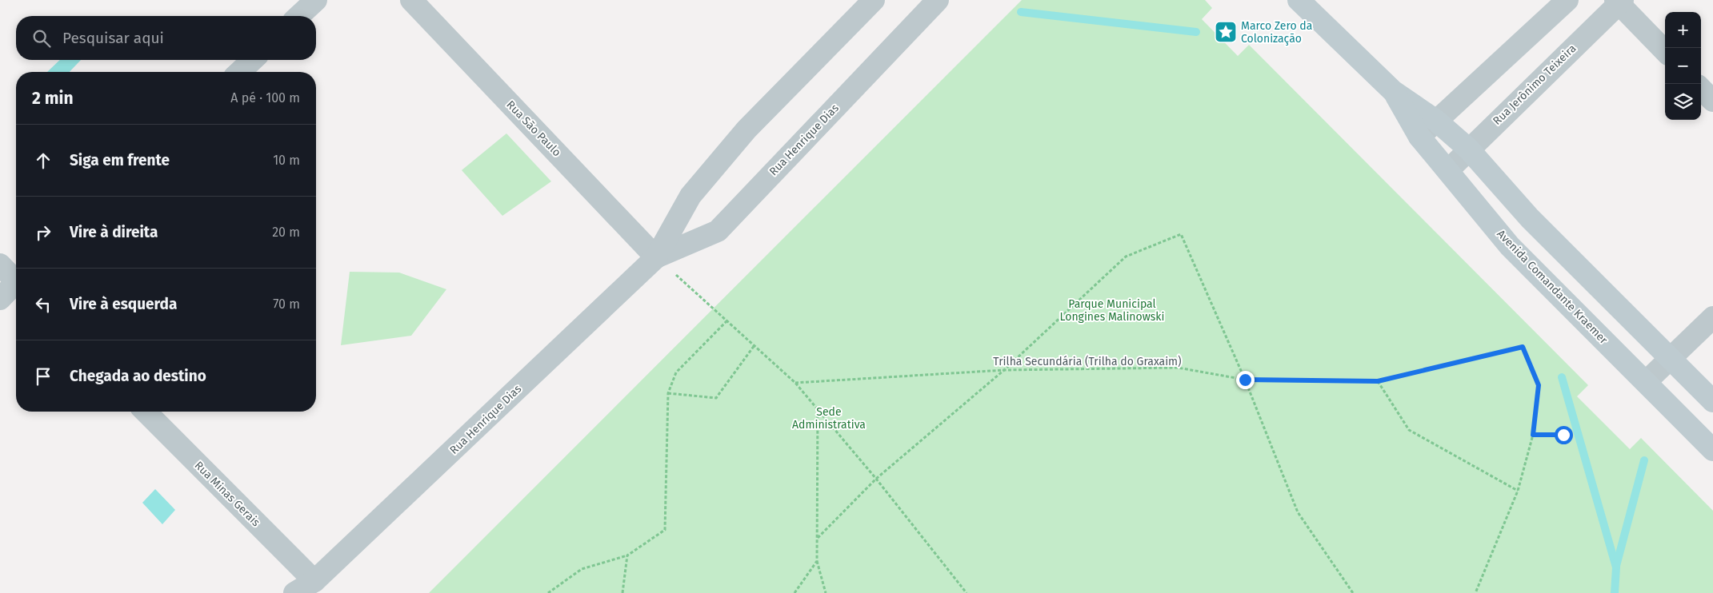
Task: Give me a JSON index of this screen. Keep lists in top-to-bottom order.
{
  "streets": {
    "main road": ["Avenida Comandante Kraemer"],
    "street": [
      "Rua Jerônimo Teixeira",
      "Rua São Paulo",
      "Rua Henrique Dias",
      "Rua Minas Gerais"
    ],
    "path": ["Trilha Secundária (Trilha do Graxaim)"]
  },
  "crossings": [
    ["Rua Jerônimo Teixeira", "Avenida Comandante Kraemer"],
    ["Rua São Paulo", "Rua Henrique Dias"],
    ["Rua Henrique Dias", "Rua Minas Gerais"]
  ],
  "parks": ["Parque Municipal Longines Malinowski", "Sede Administrativa"],
  "places": {
    "place": ["Marco Zero da Colonização"]
  },
  "page": {
    "map_buttons": ["+", "−"],
    "search": "Pesquisar aqui",
    "heading": ["2 min", "A pé · 100 m"],
    "list": [
      ["Siga em frente", "10 m"],
      ["Vire à direita", "20 m"],
      ["Vire à esquerda", "70 m"],
      "Chegada ao destino"
    ]
  }
}
